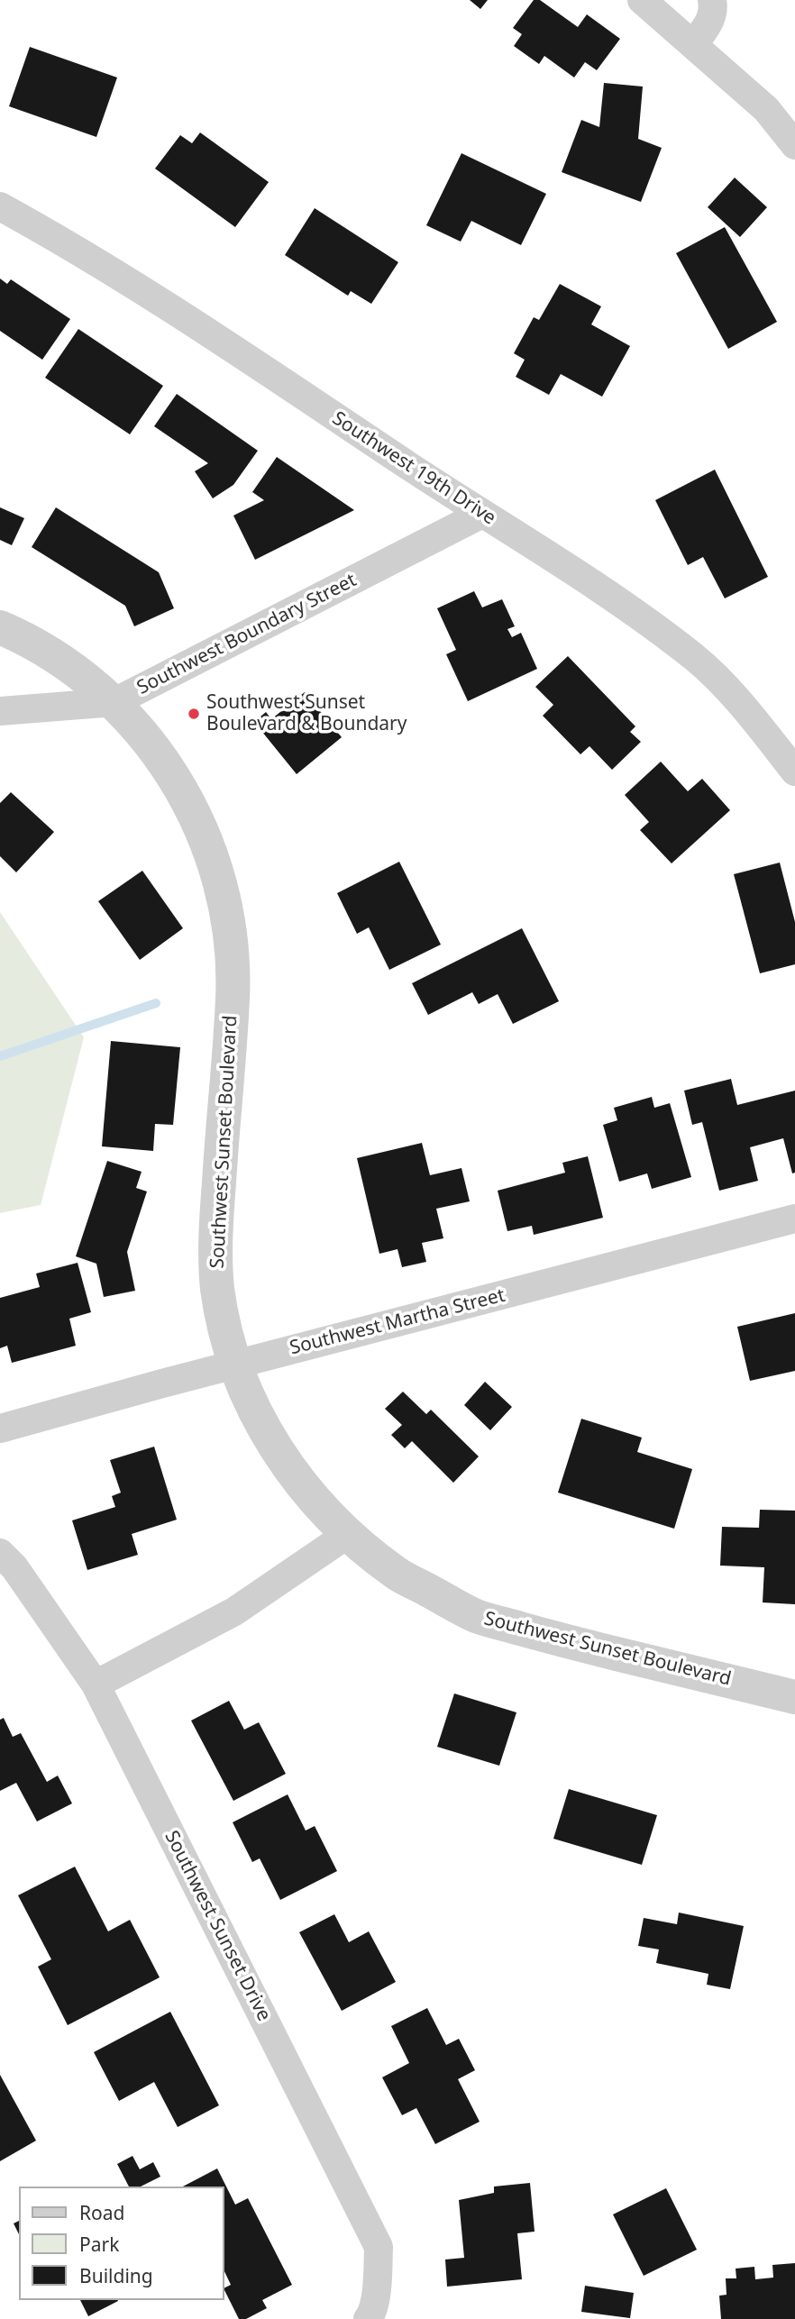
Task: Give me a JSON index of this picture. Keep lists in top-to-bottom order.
{
  "streets": {
    "street": [
      "Southwest 19th Drive",
      "Southwest Boundary Street",
      "Southwest Sunset Boulevard",
      "Southwest Martha Street",
      "Southwest Sunset Drive"
    ]
  },
  "crossings": [
    ["Southwest 19th Drive", "Southwest Boundary Street"],
    ["Southwest Boundary Street", "Southwest Sunset Boulevard"],
    ["Southwest Sunset Boulevard", "Southwest Martha Street"]
  ],
  "places": ["Southwest Sunset Boulevard & Boundary"],
  "legend": ["Road", "Park", "Building"]
}
